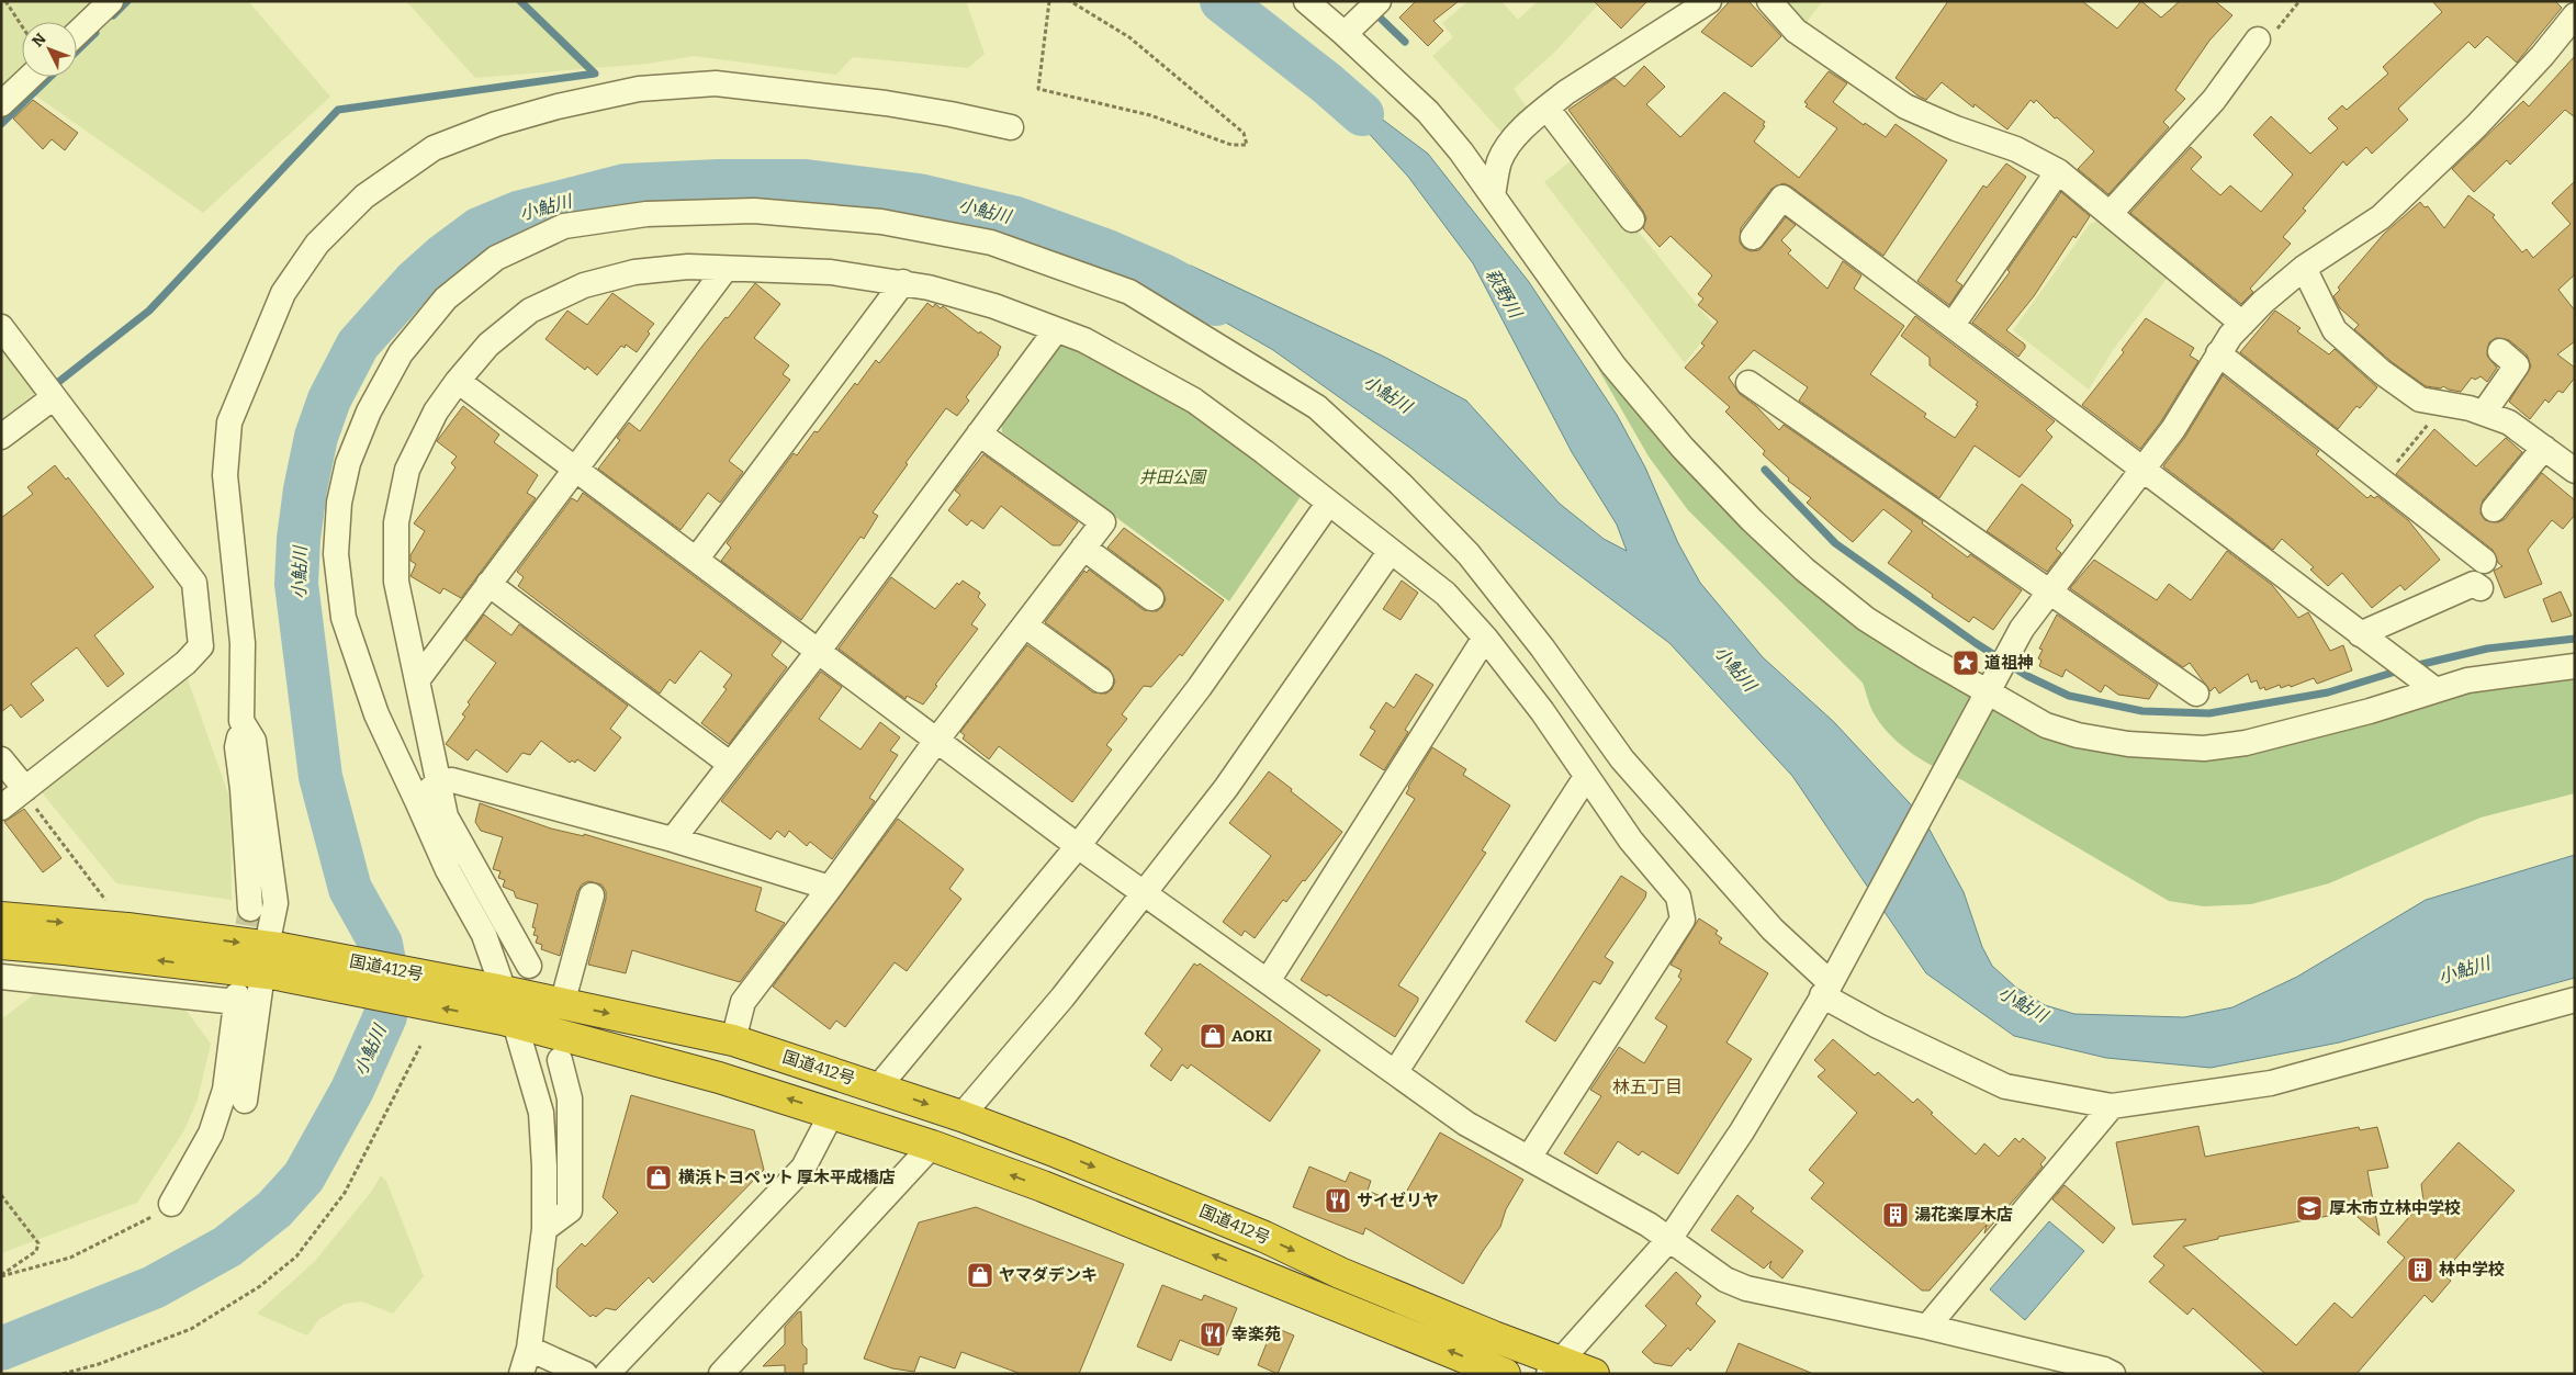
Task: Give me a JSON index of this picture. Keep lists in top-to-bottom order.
{
  "streets": {
    "highway": ["国道412号"]
  },
  "districts": ["林五丁目"],
  "water": ["小鮎川", "萩野川"],
  "parks": ["井田公園"],
  "places": {
    "place": ["道祖神"],
    "shop": ["AOKI", "横浜トヨペット 厚木平成橋店", "ヤマダデンキ"],
    "restaurant": ["サイゼリヤ", "幸楽苑"],
    "school or university": ["厚木市立林中学校"],
    "building": ["湯花楽厚木店", "林中学校"]
  },
  "north": "top left"
}
